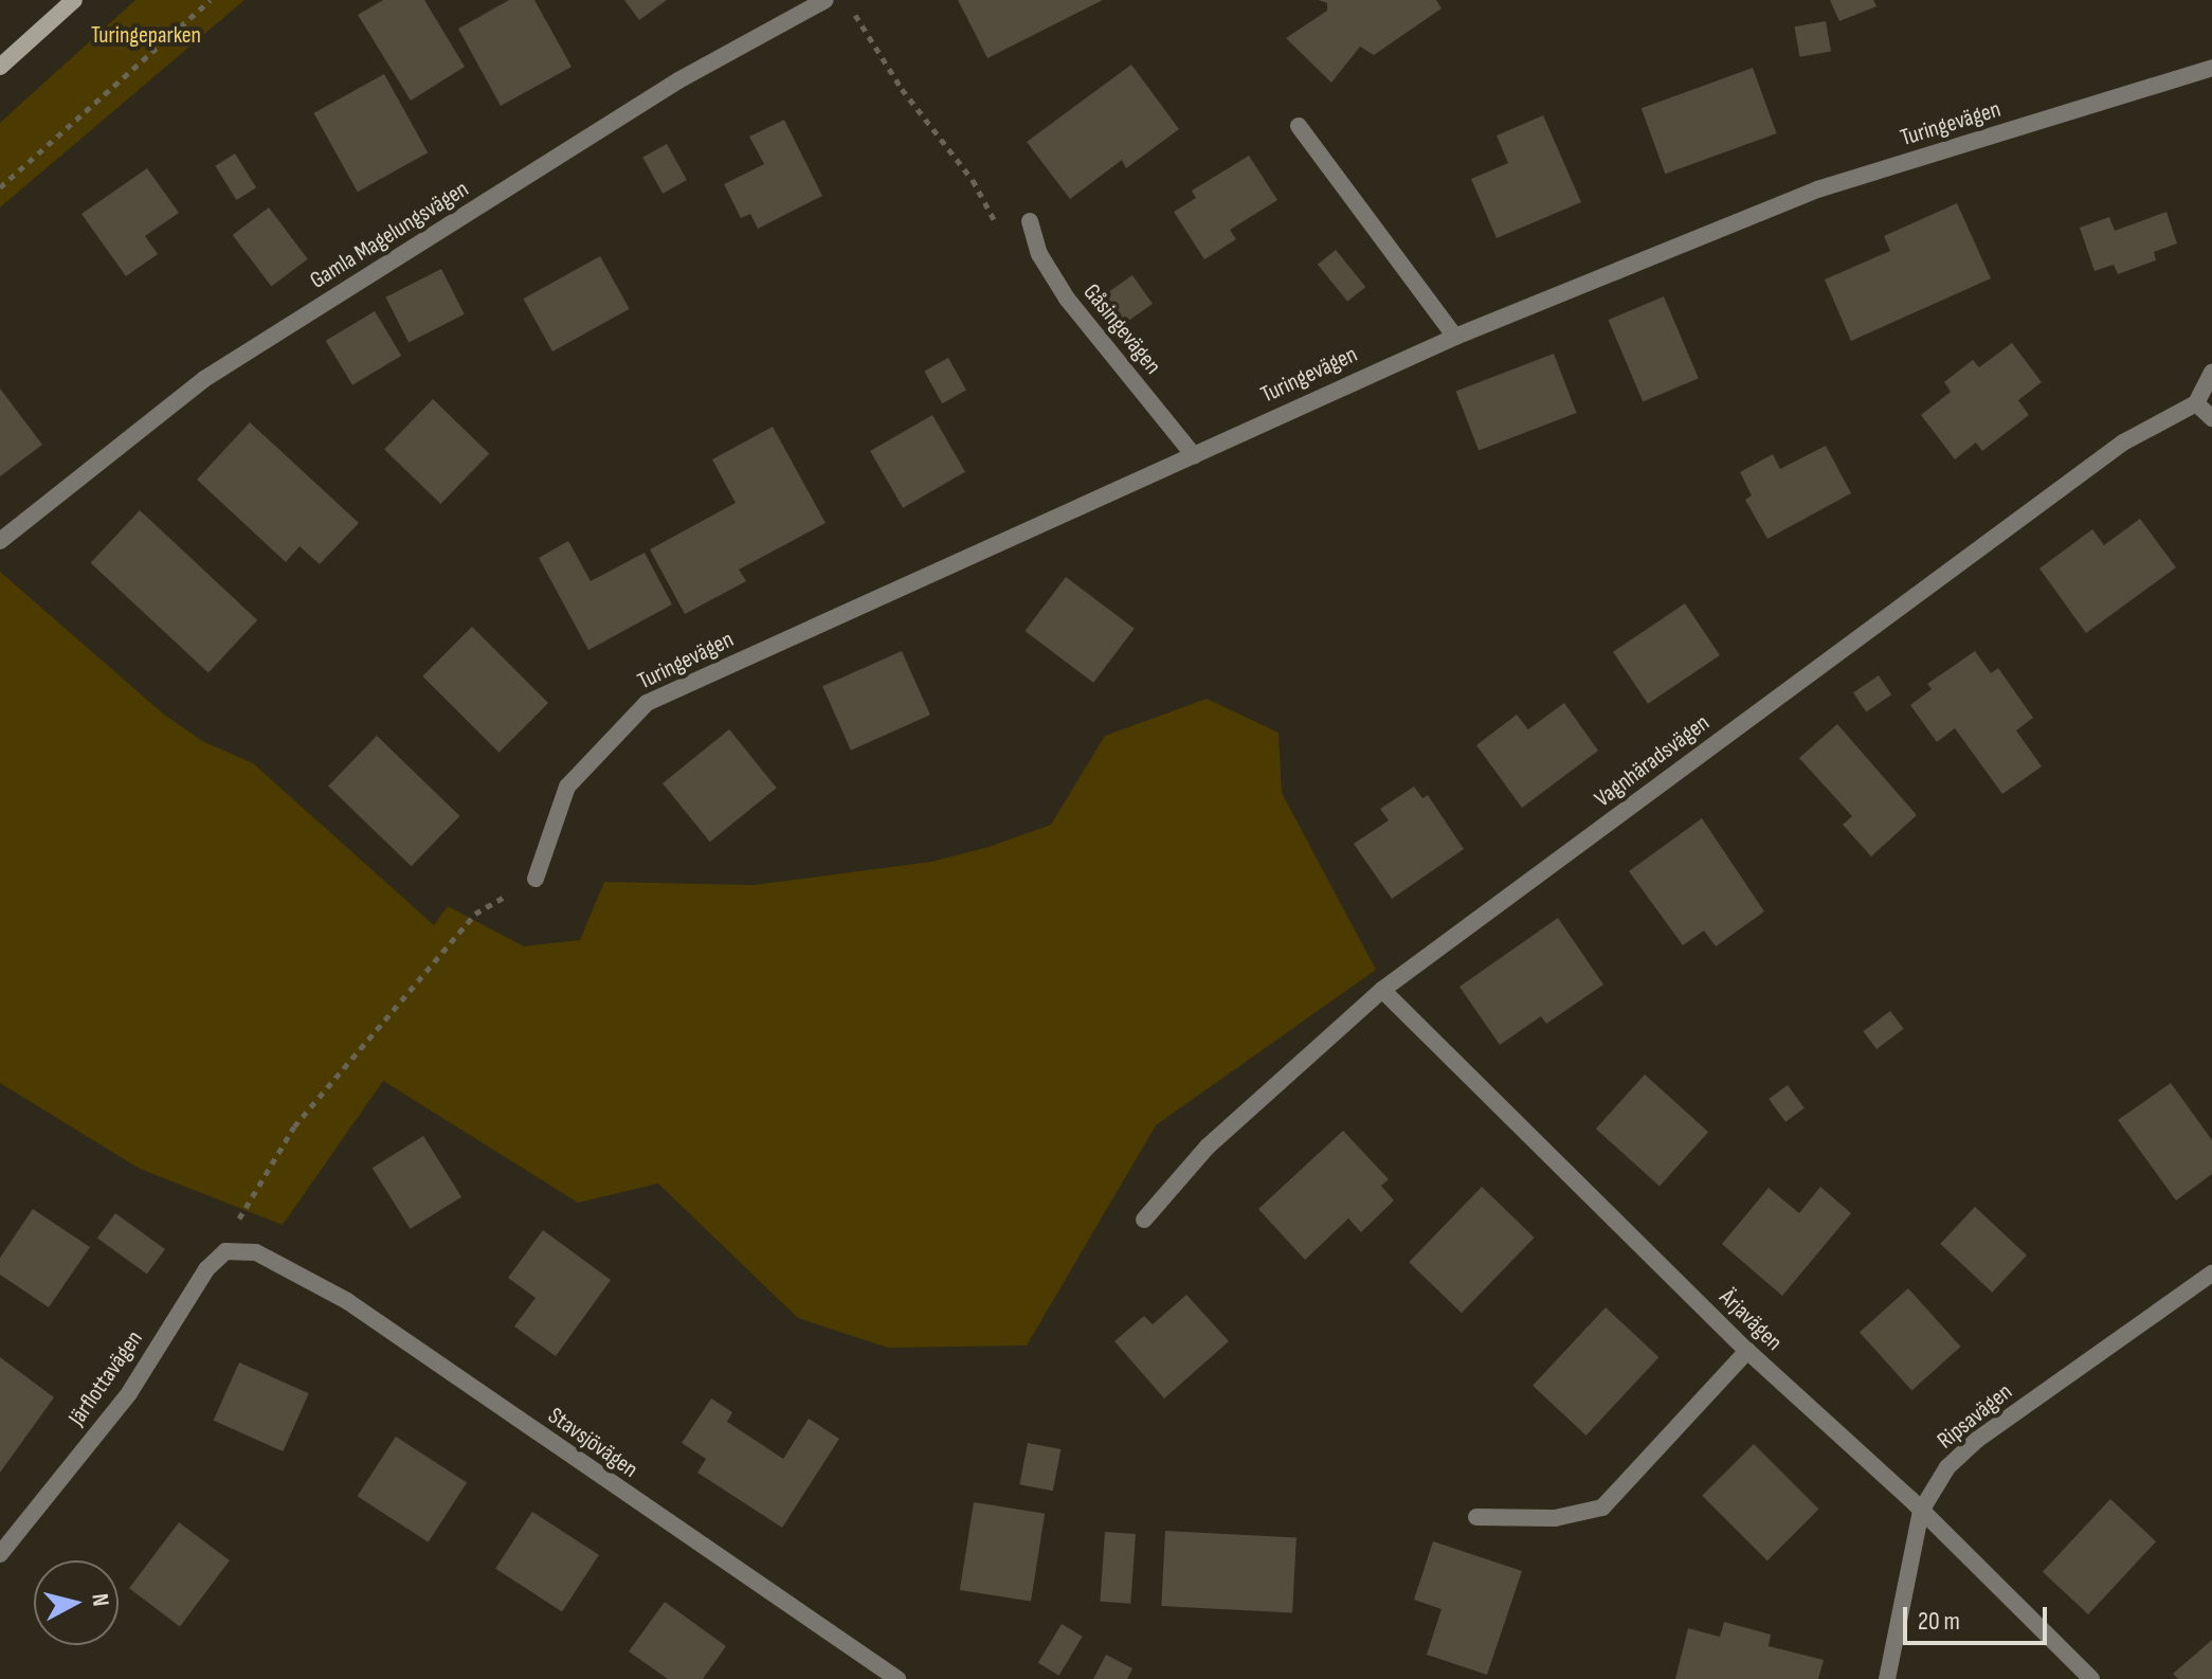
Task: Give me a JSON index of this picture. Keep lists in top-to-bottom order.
{
  "streets": {
    "street": [
      "Turingevägen",
      "Gamla Magelungsvägen",
      "Gåsingevägen",
      "Vagnhäradsvägen",
      "Ärjavägen",
      "Järflottavägen",
      "Ripsavägen",
      "Stavsjövägen"
    ]
  },
  "crossings": [
    ["Turingevägen", "Gåsingevägen"],
    ["Vagnhäradsvägen", "Ärjavägen"],
    ["Ärjavägen", "Ripsavägen"],
    ["Järflottavägen", "Stavsjövägen"]
  ],
  "parks": ["Turingeparken"],
  "scale_bar": "20 m",
  "north": "right"
}
